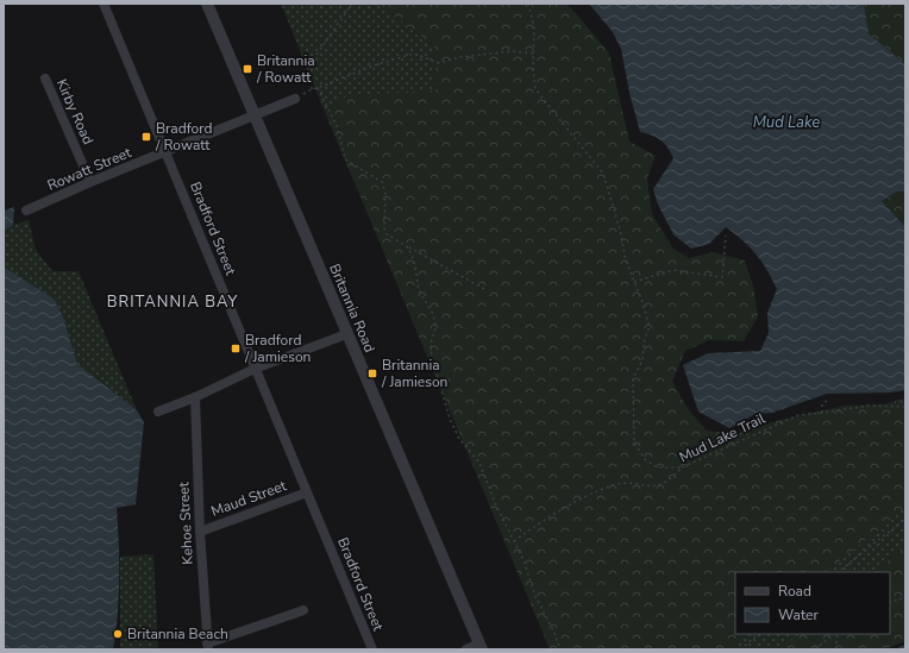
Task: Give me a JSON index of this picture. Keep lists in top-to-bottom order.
{
  "streets": {
    "street": [
      "Kirby Road",
      "Rowatt Street",
      "Bradford Street",
      "Britannia Road",
      "Maud Street",
      "Kehoe Street"
    ],
    "path": ["Mud Lake Trail"]
  },
  "crossings": [
    ["Kirby Road", "Rowatt Street"],
    ["Rowatt Street", "Bradford Street"],
    ["Rowatt Street", "Britannia Road"],
    ["Bradford Street", "Maud Street"],
    ["Maud Street", "Kehoe Street"]
  ],
  "districts": ["BRITANNIA BAY"],
  "water": ["Mud Lake"],
  "places": {
    "transit": [
      "Britannia / Rowatt",
      "Bradford / Rowatt",
      "Bradford / Jamieson",
      "Britannia / Jamieson"
    ],
    "other": ["Britannia Beach"]
  },
  "legend": ["Road", "Water"]
}
